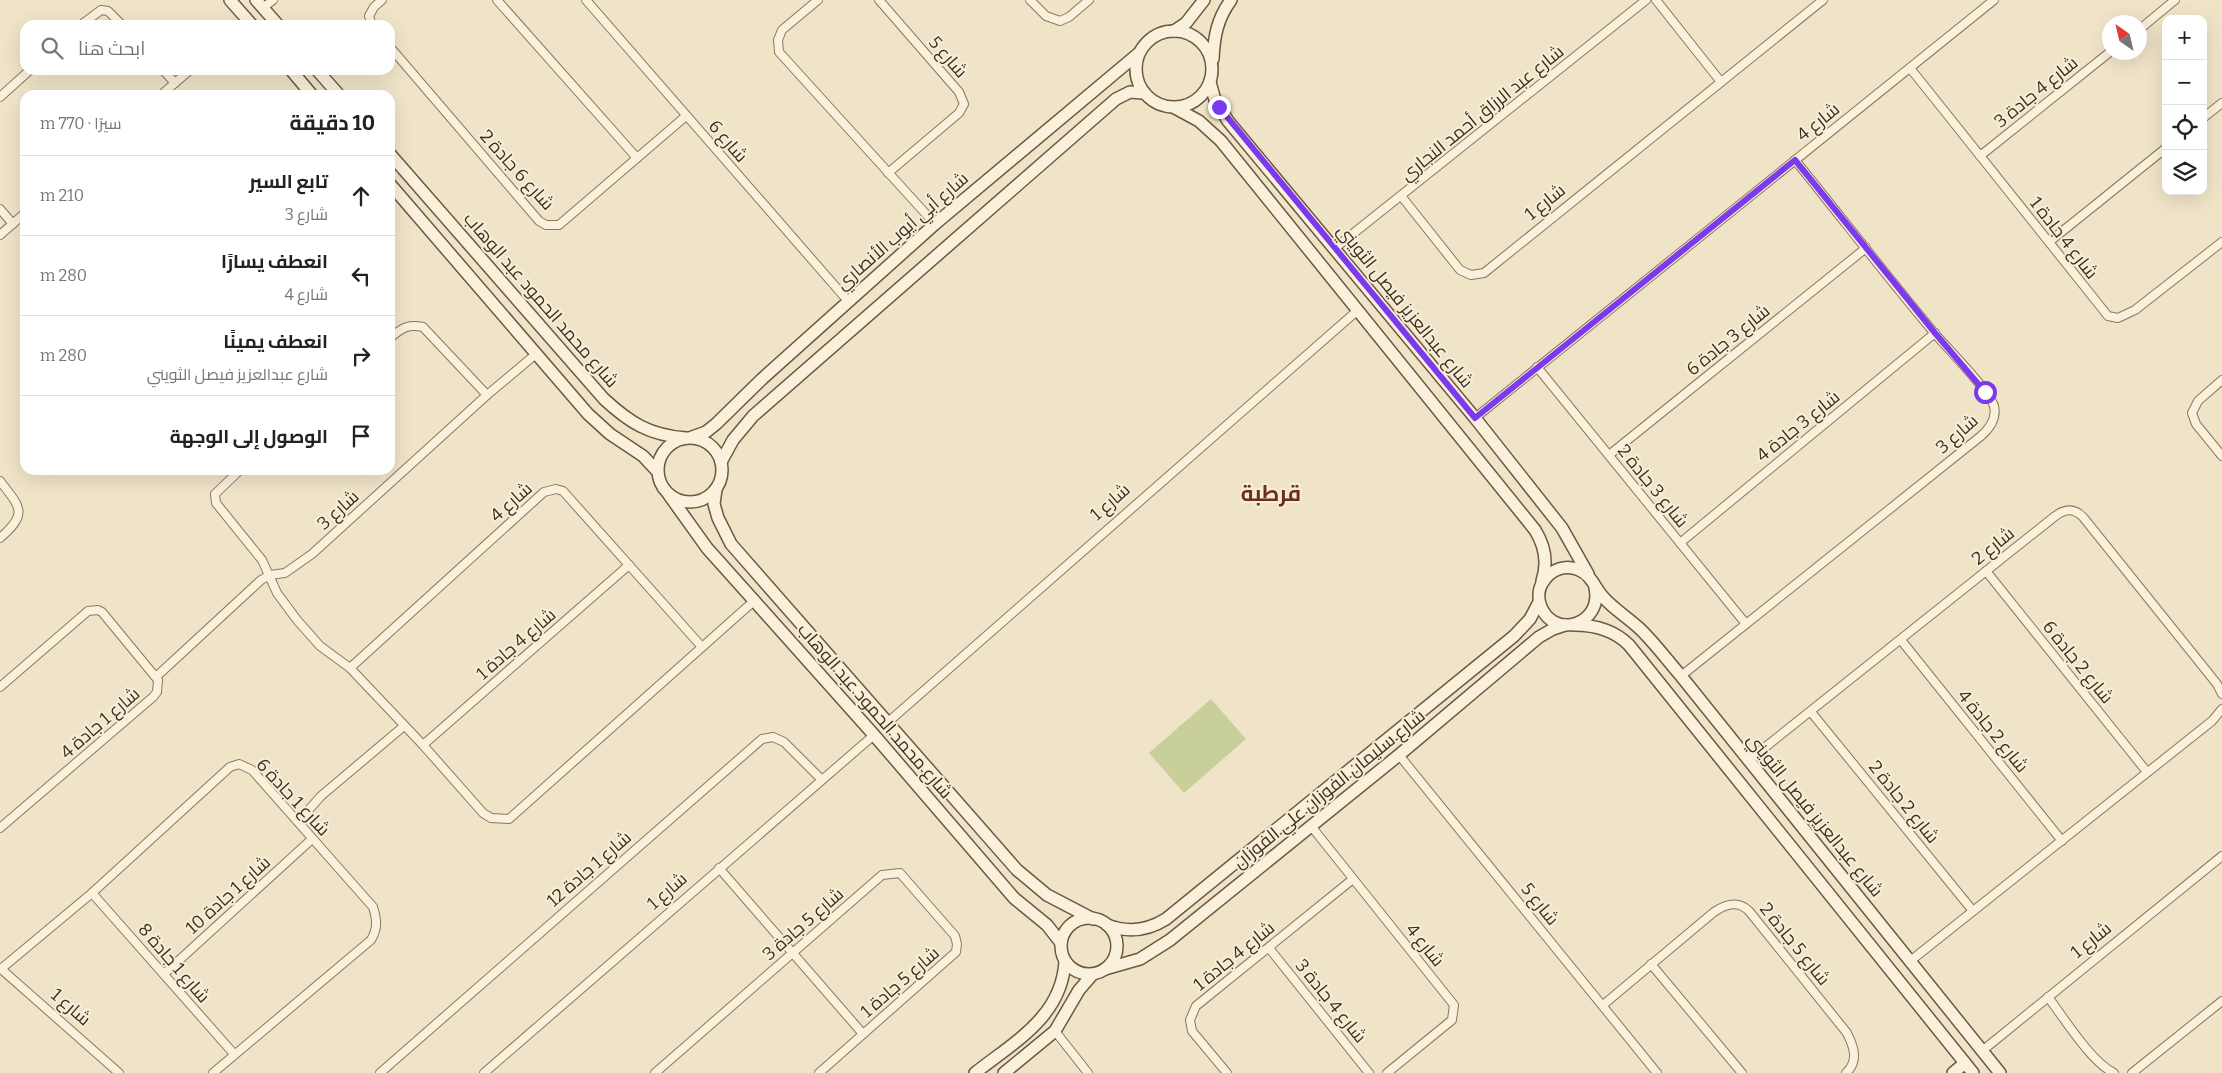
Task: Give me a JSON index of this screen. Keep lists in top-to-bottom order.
{
  "streets": {
    "street": [
      "شارع 5",
      "شارع 4 جادة 3",
      "شارع عبد الرزاق أحمد النجاري",
      "شارع 4",
      "شارع 6",
      "شارع 6 جادة 2",
      "شارع 1",
      "شارع أبي أيوب الأنصاري",
      "شارع 4 جادة 1",
      "شارع محمد الحمود عبد الوهاب",
      "شارع عبدالعزيز فيصل الثويني",
      "شارع 3 جادة 6",
      "شارع 3 جادة 4",
      "شارع 3",
      "شارع 3 جادة 2",
      "شارع 2",
      "شارع 2 جادة 6",
      "شارع 1 جادة 4",
      "شارع 2 جادة 4",
      "شارع سليمان الفوزان علي الفوزان",
      "شارع 1 جادة 6",
      "شارع 2 جادة 2",
      "شارع 1 جادة 12",
      "شارع 1 جادة 10",
      "شارع 5 جادة 3",
      "شارع 5 جادة 2",
      "شارع 1 جادة 8",
      "شارع 5 جادة 1"
    ]
  },
  "crossings": [
    ["شارع 5", "شارع سليمان الفوزان علي الفوزان"],
    ["شارع 5", "شارع 5 جادة 2"],
    ["شارع 4 جادة 3", "شارع 4 جادة 1"],
    ["شارع عبد الرزاق أحمد النجاري", "شارع 1"],
    ["شارع عبد الرزاق أحمد النجاري", "شارع عبدالعزيز فيصل الثويني"],
    ["شارع 4", "شارع 4 جادة 1"],
    ["شارع 4", "شارع عبدالعزيز فيصل الثويني"],
    ["شارع 4", "شارع 3"],
    ["شارع 4", "شارع 3 جادة 2"],
    ["شارع 4", "شارع سليمان الفوزان علي الفوزان"],
    ["شارع 6", "شارع 6 جادة 2"],
    ["شارع 6", "شارع أبي أيوب الأنصاري"],
    ["شارع 1", "شارع محمد الحمود عبد الوهاب"],
    ["شارع 1", "شارع عبدالعزيز فيصل الثويني"],
    ["شارع 1", "شارع 1 جادة 6"],
    ["شارع 1", "شارع 1 جادة 12"],
    ["شارع 1", "شارع 5 جادة 1"],
    ["شارع أبي أيوب الأنصاري", "شارع محمد الحمود عبد الوهاب"],
    ["شارع أبي أيوب الأنصاري", "شارع عبدالعزيز فيصل الثويني"],
    ["شارع محمد الحمود عبد الوهاب", "شارع 3"],
    ["شارع محمد الحمود عبد الوهاب", "شارع سليمان الفوزان علي الفوزان"],
    ["شارع عبدالعزيز فيصل الثويني", "شارع 3"],
    ["شارع عبدالعزيز فيصل الثويني", "شارع 2"],
    ["شارع عبدالعزيز فيصل الثويني", "شارع سليمان الفوزان علي الفوزان"],
    ["شارع 3 جادة 6", "شارع 3"],
    ["شارع 3 جادة 6", "شارع 3 جادة 2"],
    ["شارع 3 جادة 4", "شارع 3"],
    ["شارع 3 جادة 4", "شارع 3 جادة 2"],
    ["شارع 3", "شارع 3 جادة 2"],
    ["شارع 3", "شارع 1 جادة 4"],
    ["شارع 2", "شارع 2 جادة 6"],
    ["شارع 2", "شارع 2 جادة 4"],
    ["شارع 2", "شارع 2 جادة 2"],
    ["شارع 1 جادة 6", "شارع 1 جادة 10"],
    ["شارع 1 جادة 6", "شارع 1 جادة 8"],
    ["شارع 1 جادة 10", "شارع 1 جادة 8"],
    ["شارع 5 جادة 3", "شارع 5 جادة 1"]
  ],
  "districts": ["قرطبة"],
  "north": "top left",
  "page": {
    "map_buttons": ["+", "−"],
    "search": "ابحث هنا",
    "heading": ["10 دقيقة", "سيرًا · 770 m"],
    "list": [
      ["تابع السير", "شارع 3", "210 m"],
      ["انعطف يسارًا", "شارع 4", "280 m"],
      ["انعطف يمينًا", "شارع عبدالعزيز فيصل الثويني", "280 m"],
      "الوصول إلى الوجهة"
    ]
  }
}
